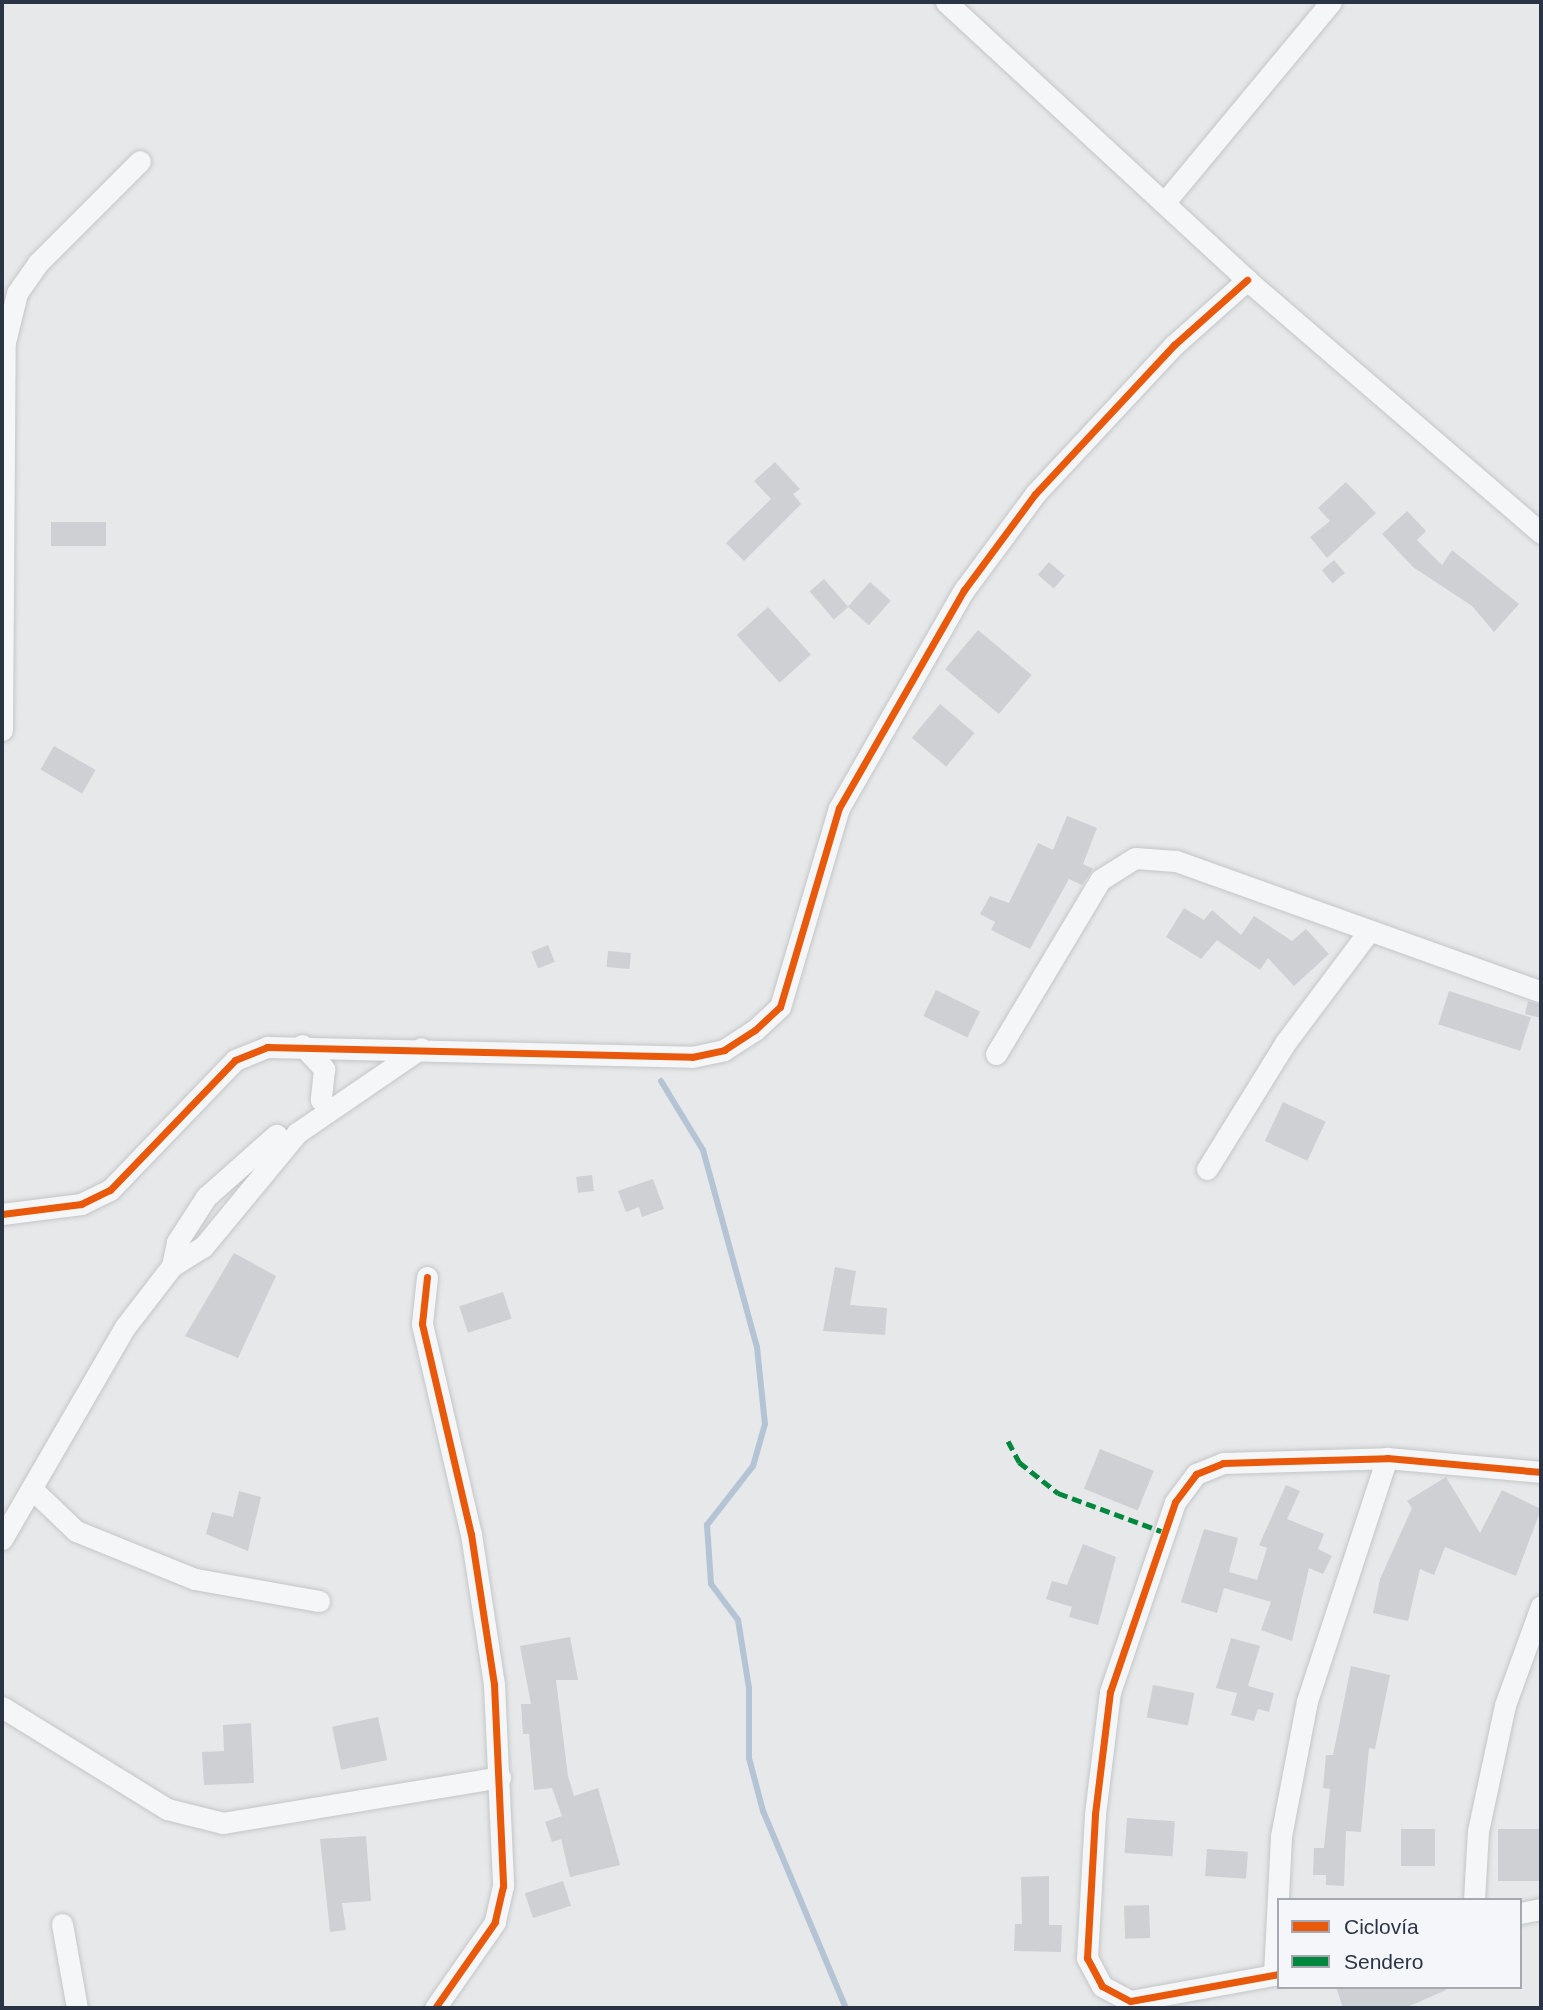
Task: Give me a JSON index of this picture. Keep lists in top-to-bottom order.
{
  "legend": ["Ciclovía", "Sendero"]
}
